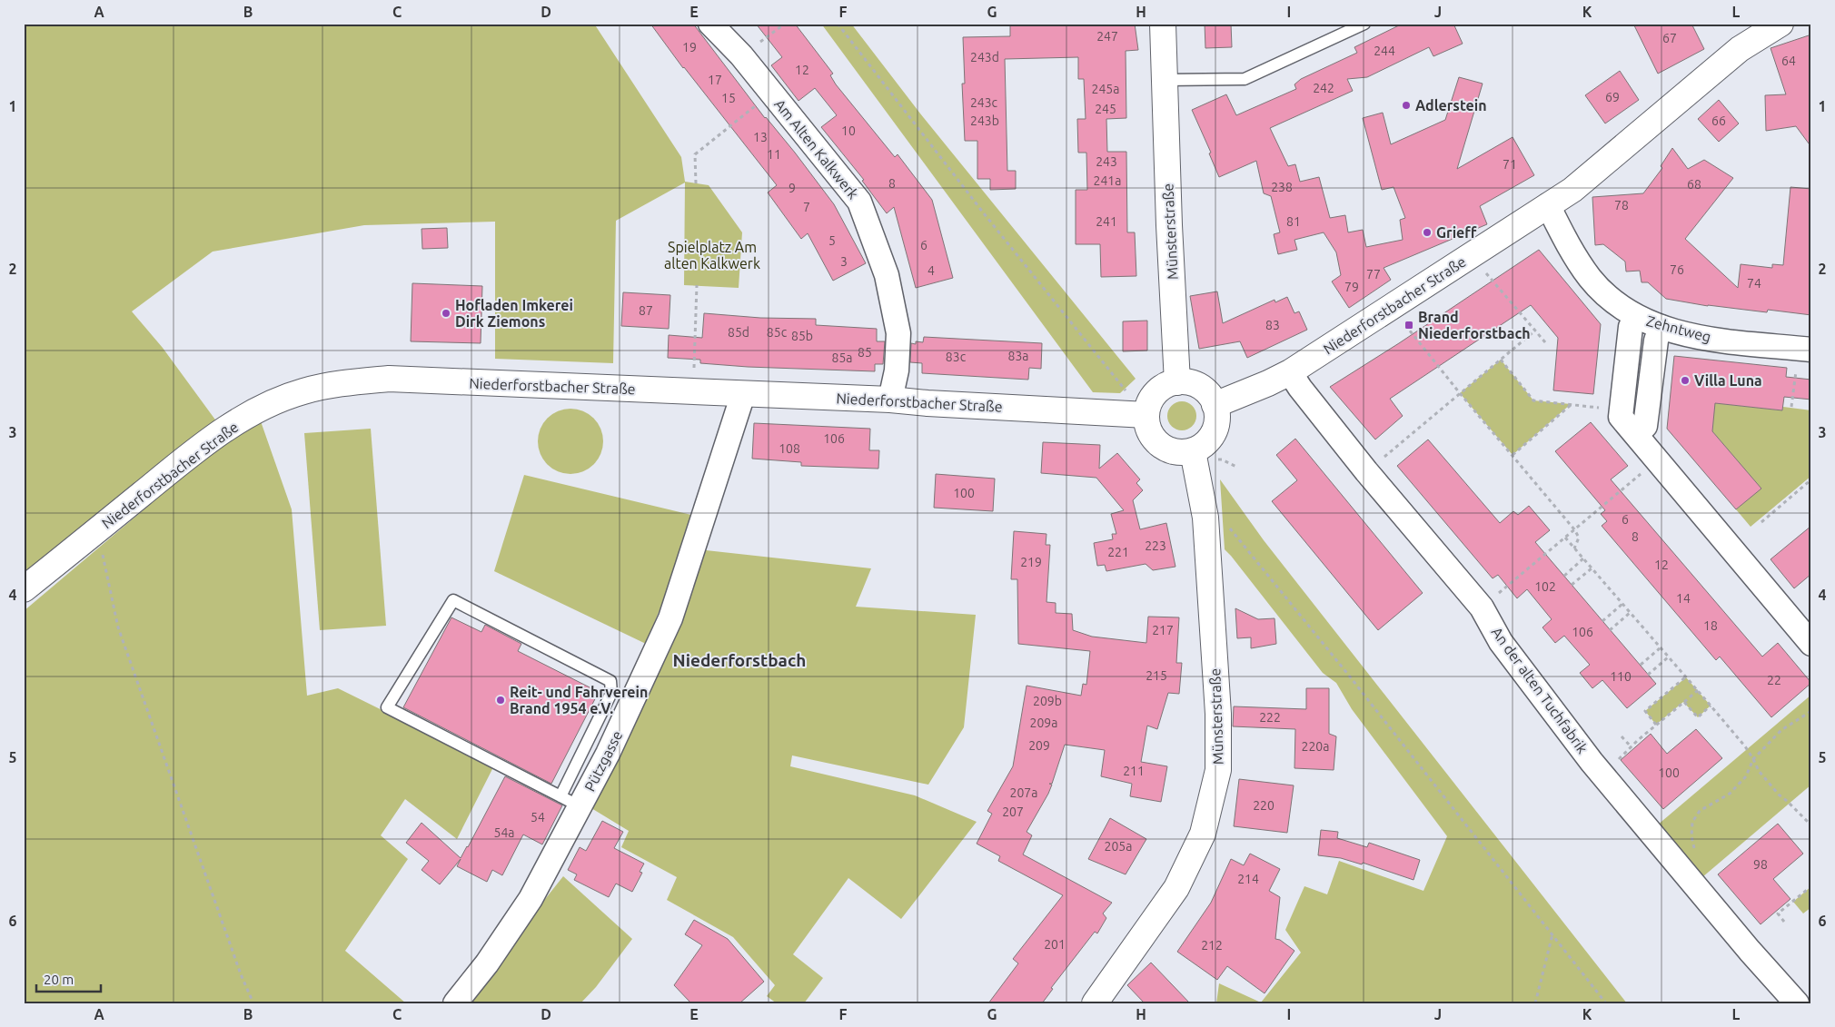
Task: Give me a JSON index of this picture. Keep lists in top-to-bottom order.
{
  "streets": {
    "street": [
      "Am Alten Kalkwerk",
      "Münsterstraße",
      "Niederforstbacher Straße",
      "Zehntweg",
      "An der alten Tuchfabrik",
      "Pützgasse"
    ]
  },
  "crossings": [
    ["Am Alten Kalkwerk", "Niederforstbacher Straße"],
    ["Münsterstraße", "Niederforstbacher Straße"],
    ["Niederforstbacher Straße", "Zehntweg"],
    ["Niederforstbacher Straße", "An der alten Tuchfabrik"],
    ["Niederforstbacher Straße", "Pützgasse"]
  ],
  "districts": ["Niederforstbach"],
  "parks": ["Spielplatz Am alten Kalkwerk"],
  "places": {
    "other": [
      "Adlerstein",
      "Grieff",
      "Hofladen Imkerei Dirk Ziemons",
      "Villa Luna",
      "Reit- und Fahrverein Brand 1954 e.V."
    ],
    "transit": ["Brand Niederforstbach"]
  },
  "house_numbers": [
    "247",
    "67",
    "19",
    "244",
    "243d",
    "64",
    "12",
    "17",
    "242",
    "245a",
    "69",
    "15",
    "243c",
    "245",
    "243b",
    "66",
    "10",
    "13",
    "11",
    "243",
    "71",
    "241a",
    "8",
    "68",
    "238",
    "9",
    "78",
    "7",
    "241",
    "81",
    "5",
    "6",
    "3",
    "76",
    "4",
    "77",
    "74",
    "79",
    "87",
    "83",
    "85d",
    "85c",
    "85b",
    "85",
    "83a",
    "83c",
    "85a",
    "106",
    "108",
    "100",
    "6",
    "8",
    "223",
    "221",
    "219",
    "12",
    "102",
    "14",
    "18",
    "217",
    "106",
    "215",
    "110",
    "22",
    "209b",
    "222",
    "209a",
    "209",
    "220a",
    "211",
    "100",
    "207a",
    "220",
    "207",
    "54",
    "54a",
    "205a",
    "98",
    "214",
    "201",
    "212"
  ],
  "scale_bar": "20 m",
  "grid": {
    "columns": [
      "A",
      "B",
      "C",
      "D",
      "E",
      "F",
      "G",
      "H",
      "I",
      "J",
      "K",
      "L"
    ],
    "rows": [
      "1",
      "2",
      "3",
      "4",
      "5",
      "6"
    ]
  }
}
